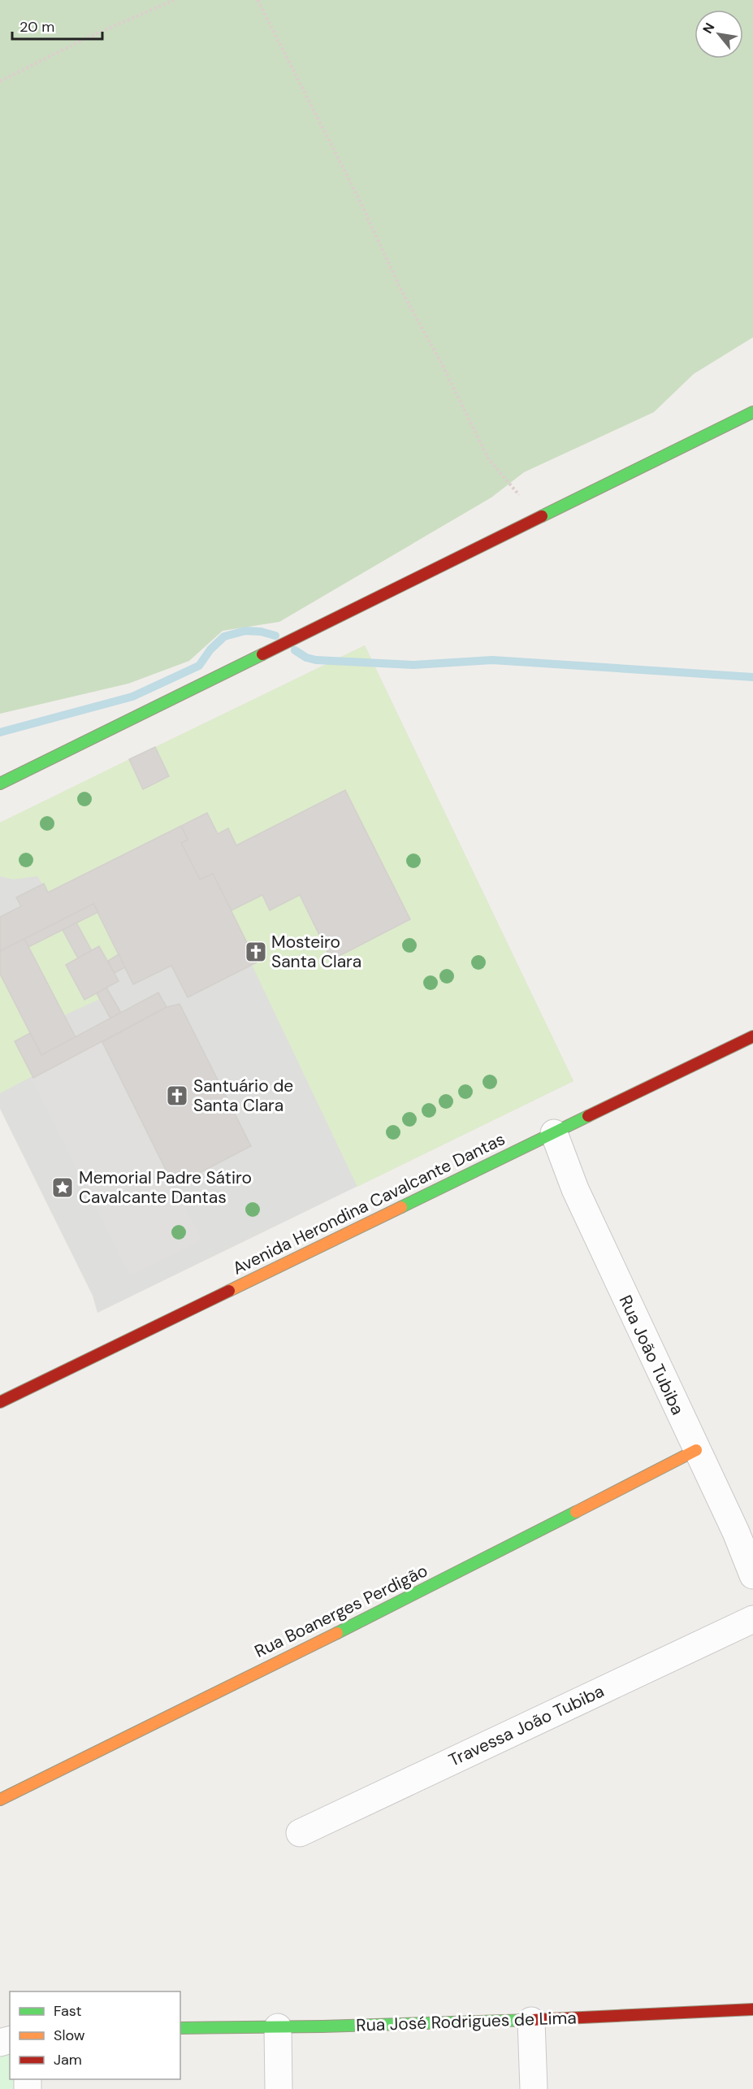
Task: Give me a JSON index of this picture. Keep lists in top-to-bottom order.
{
  "streets": {
    "street": [
      "Avenida Herondina Cavalcante Dantas",
      "Rua João Tubiba",
      "Rua Boanerges Perdigão",
      "Travessa João Tubiba",
      "Rua José Rodrigues de Lima"
    ]
  },
  "crossings": [
    ["Avenida Herondina Cavalcante Dantas", "Rua João Tubiba"],
    ["Rua João Tubiba", "Rua Boanerges Perdigão"]
  ],
  "places": {
    "church": ["Mosteiro Santa Clara", "Santuário de Santa Clara"],
    "place": ["Memorial Padre Sátiro Cavalcante Dantas"]
  },
  "legend": ["Fast", "Slow", "Jam"],
  "scale_bar": "20 m",
  "north": "top left"
}
